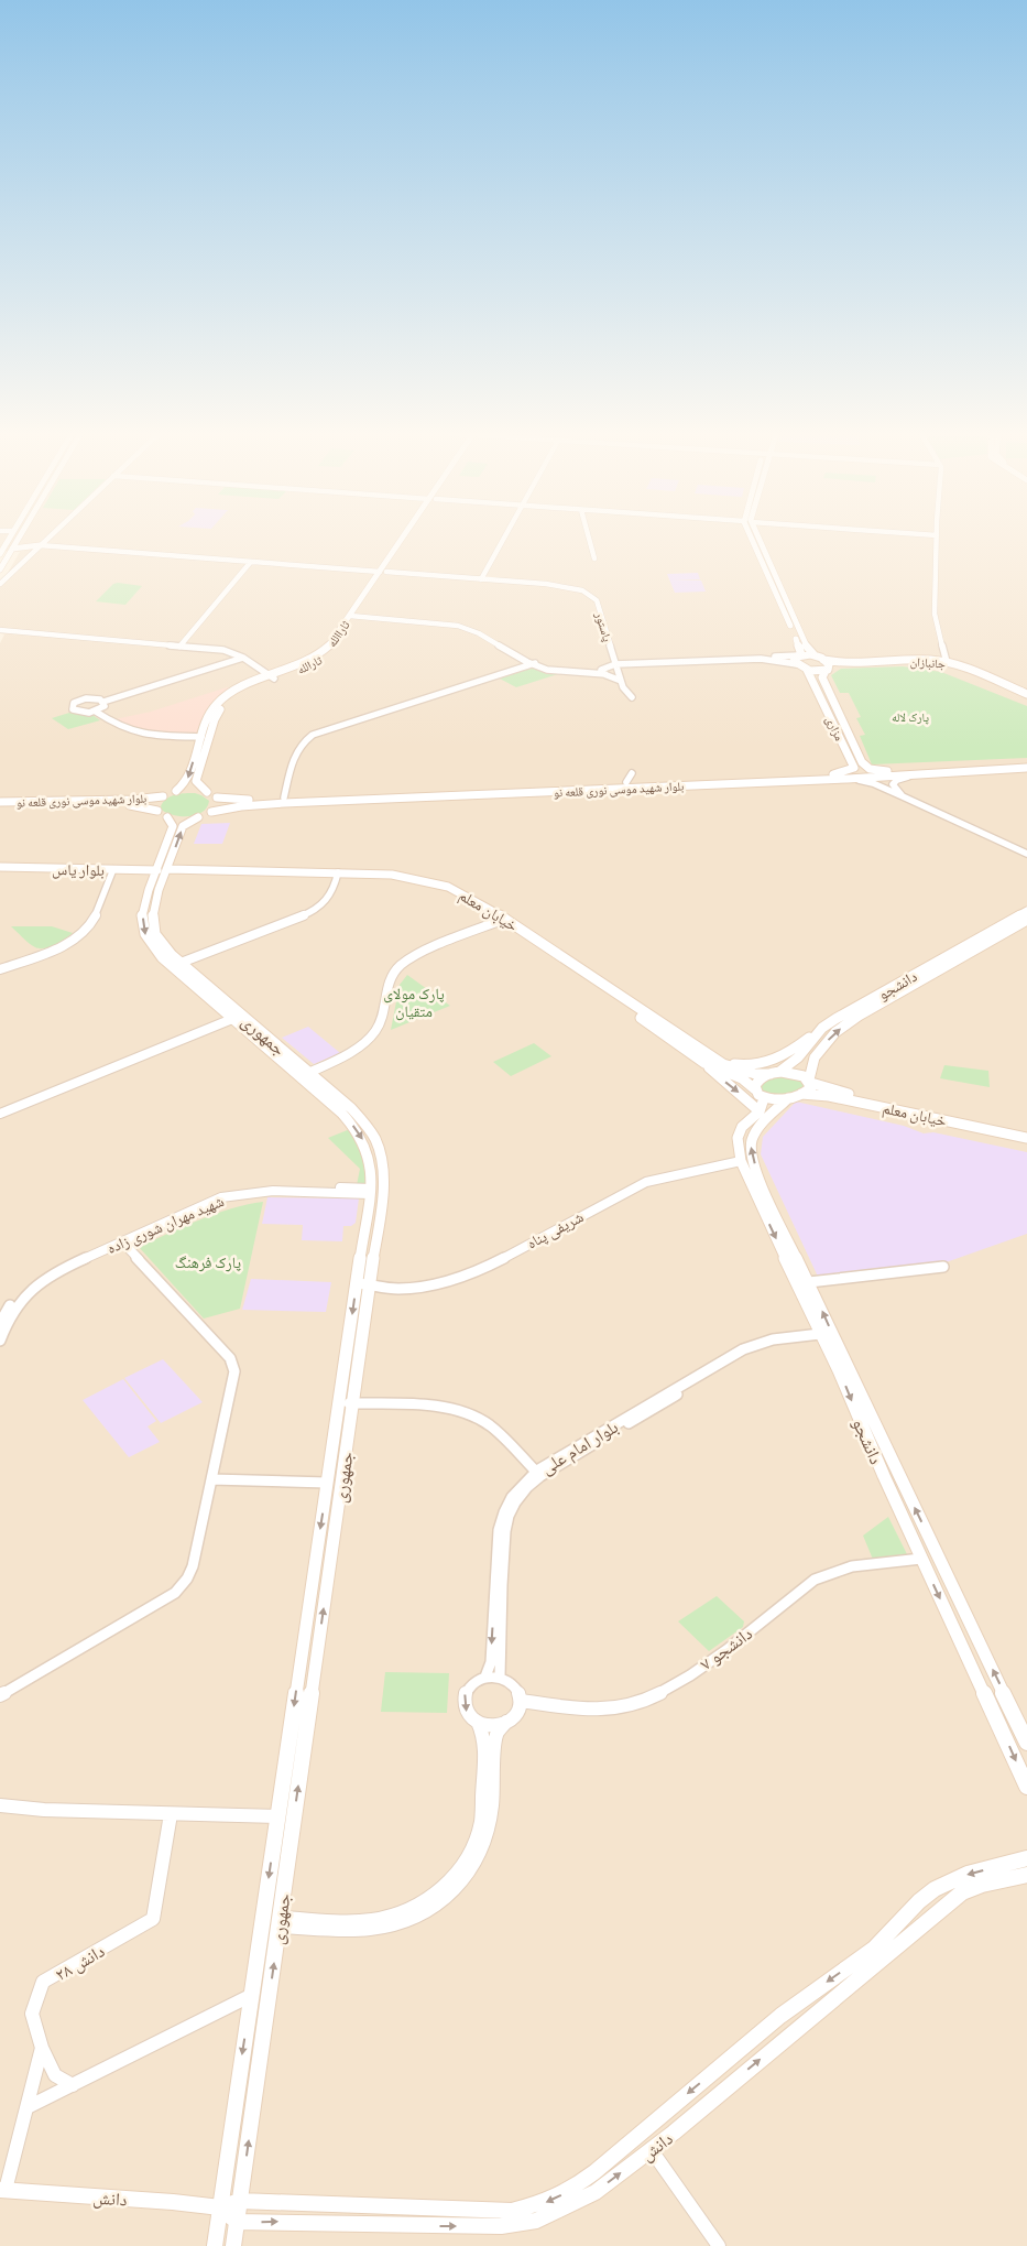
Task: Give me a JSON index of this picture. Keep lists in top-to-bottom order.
{
  "streets": {
    "main road": [
      "جانبازان",
      "ثارالله",
      "مزاری",
      "بلوار شهید موسی نوری قلعه نو",
      "بلوار یاس",
      "خیابان معلم",
      "دانشجو",
      "جمهوری",
      "دانش"
    ],
    "street": [
      "پاستور",
      "شهید مهران شوری زاده",
      "شریفی پناه",
      "بلوار امام علی",
      "دانشجو ۷",
      "دانش ۲۸"
    ]
  },
  "crossings": [
    ["پاستور", "ثارالله"],
    ["جانبازان", "مزاری"],
    ["بلوار یاس", "خیابان معلم"],
    ["بلوار یاس", "جمهوری"],
    ["خیابان معلم", "دانشجو"],
    ["خیابان معلم", "جمهوری"],
    ["دانشجو", "شریفی پناه"],
    ["دانشجو", "بلوار امام علی"],
    ["دانشجو", "دانشجو ۷"],
    ["جمهوری", "شهید مهران شوری زاده"],
    ["جمهوری", "شریفی پناه"],
    ["جمهوری", "دانش"],
    ["بلوار امام علی", "دانشجو ۷"],
    ["دانش ۲۸", "دانش"]
  ],
  "parks": ["پارک لاله", "پارک مولای متقیان", "پارک فرهنگ"]
}
